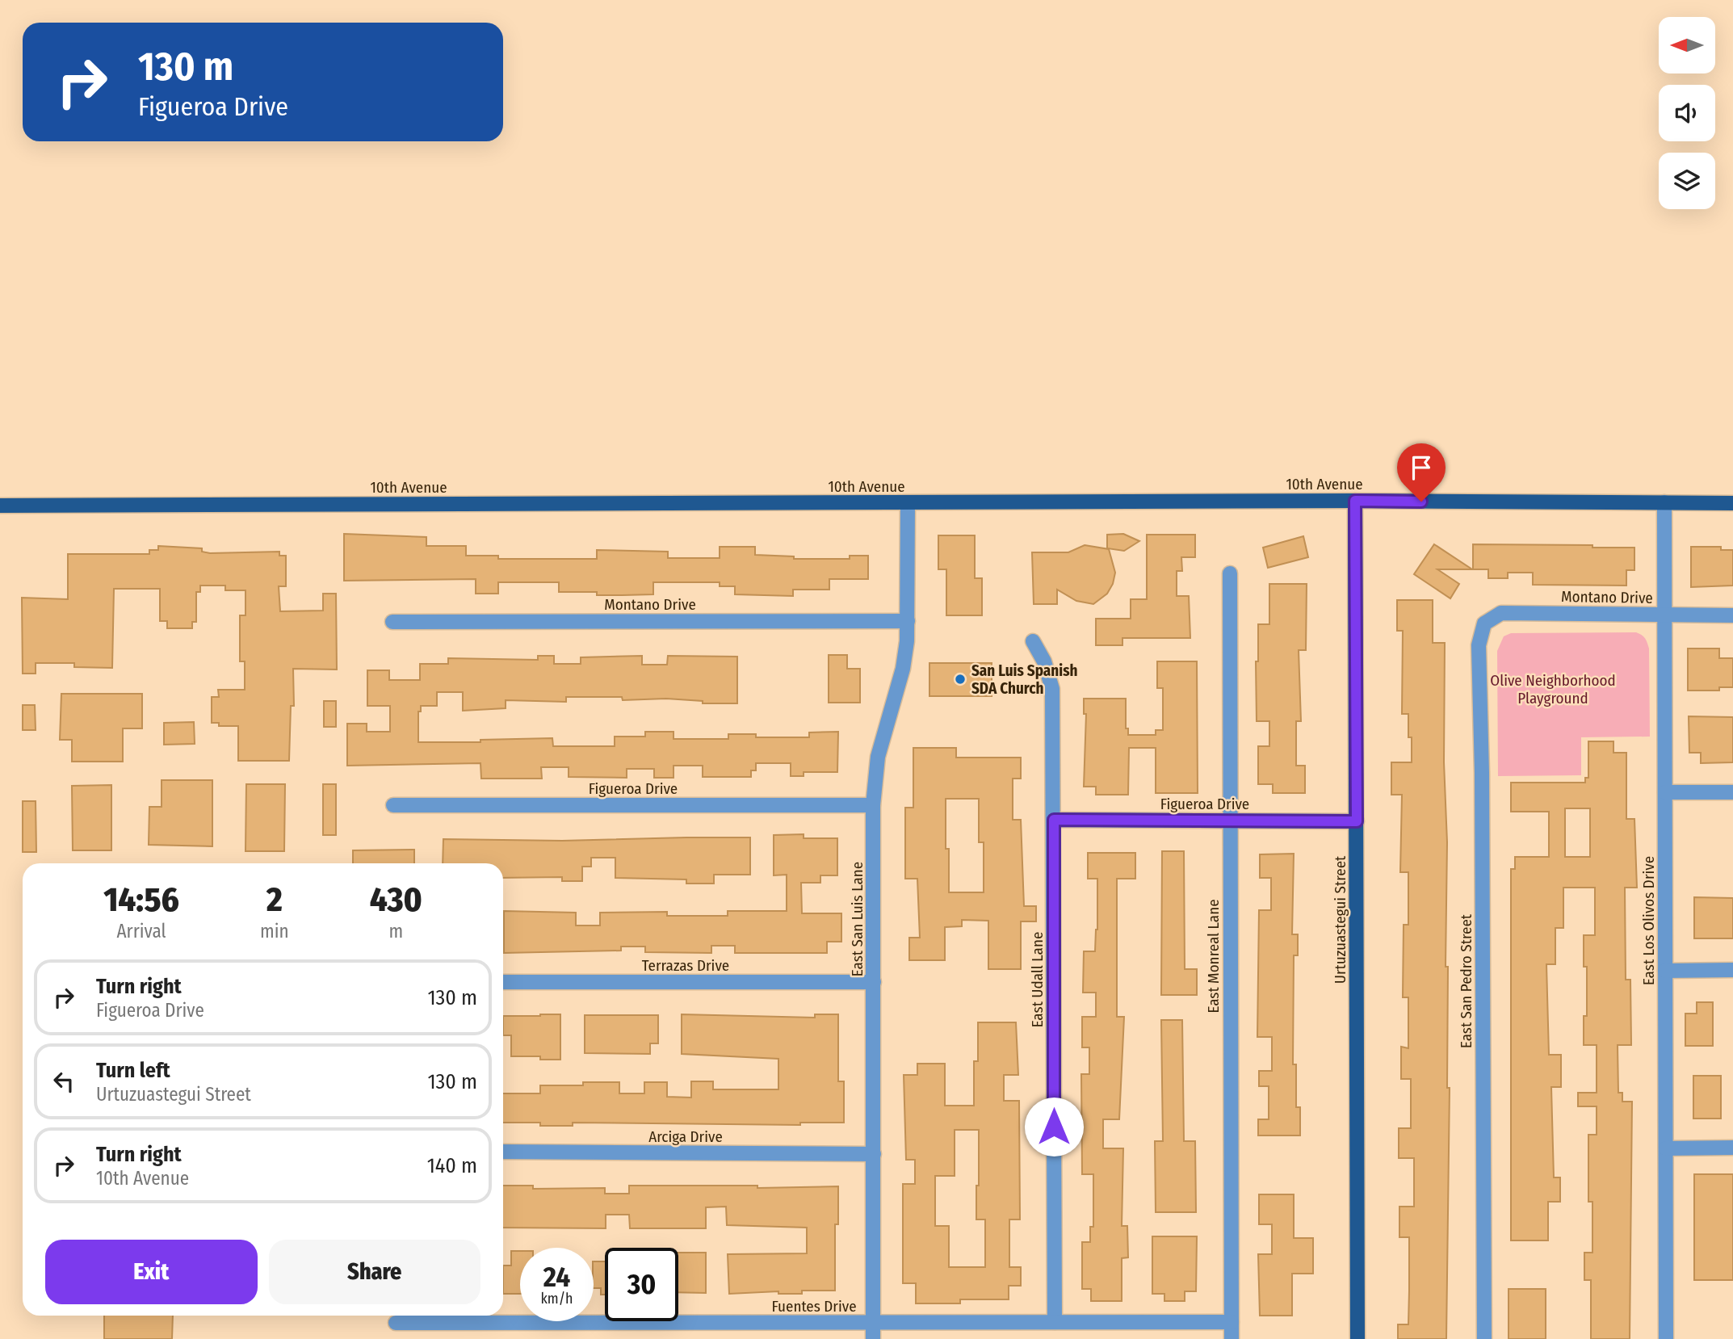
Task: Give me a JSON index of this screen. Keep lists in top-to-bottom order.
{
  "streets": {
    "main road": ["10th Avenue", "Urtuzuastegui Street"],
    "street": [
      "Montano Drive",
      "Figueroa Drive",
      "East San Luis Lane",
      "East Los Olivos Drive",
      "East Monreal Lane",
      "Terrazas Drive",
      "East Udall Lane",
      "East San Pedro Street",
      "Arciga Drive",
      "Fuentes Drive"
    ]
  },
  "crossings": [
    ["10th Avenue", "East San Luis Lane"],
    ["10th Avenue", "Urtuzuastegui Street"],
    ["10th Avenue", "East Los Olivos Drive"],
    ["Montano Drive", "East San Luis Lane"],
    ["Montano Drive", "East Los Olivos Drive"],
    ["Montano Drive", "East San Pedro Street"],
    ["Figueroa Drive", "East San Luis Lane"],
    ["Figueroa Drive", "Urtuzuastegui Street"],
    ["Figueroa Drive", "East Monreal Lane"],
    ["Figueroa Drive", "East Udall Lane"],
    ["East San Luis Lane", "Terrazas Drive"],
    ["East San Luis Lane", "Arciga Drive"],
    ["East San Luis Lane", "Fuentes Drive"],
    ["East Monreal Lane", "Fuentes Drive"],
    ["East Udall Lane", "Fuentes Drive"]
  ],
  "parks": ["Olive Neighborhood Playground"],
  "places": ["San Luis Spanish SDA Church"],
  "north": "left",
  "page": {
    "turn": ["130 m", "Figueroa Drive"],
    "eta": [
      "14:56",
      "Arrival",
      "2",
      "min",
      "430",
      "m"
    ],
    "list": [
      {
        "name": "Turn right",
        "note": "Figueroa Drive",
        "value": "130 m"
      },
      {
        "name": "Turn left",
        "note": "Urtuzuastegui Street",
        "value": "130 m"
      },
      {
        "name": "Turn right",
        "note": "10th Avenue",
        "value": "140 m"
      }
    ],
    "buttons": ["Exit", "Share"],
    "speed": "24 km/h",
    "limit": "30"
  }
}
